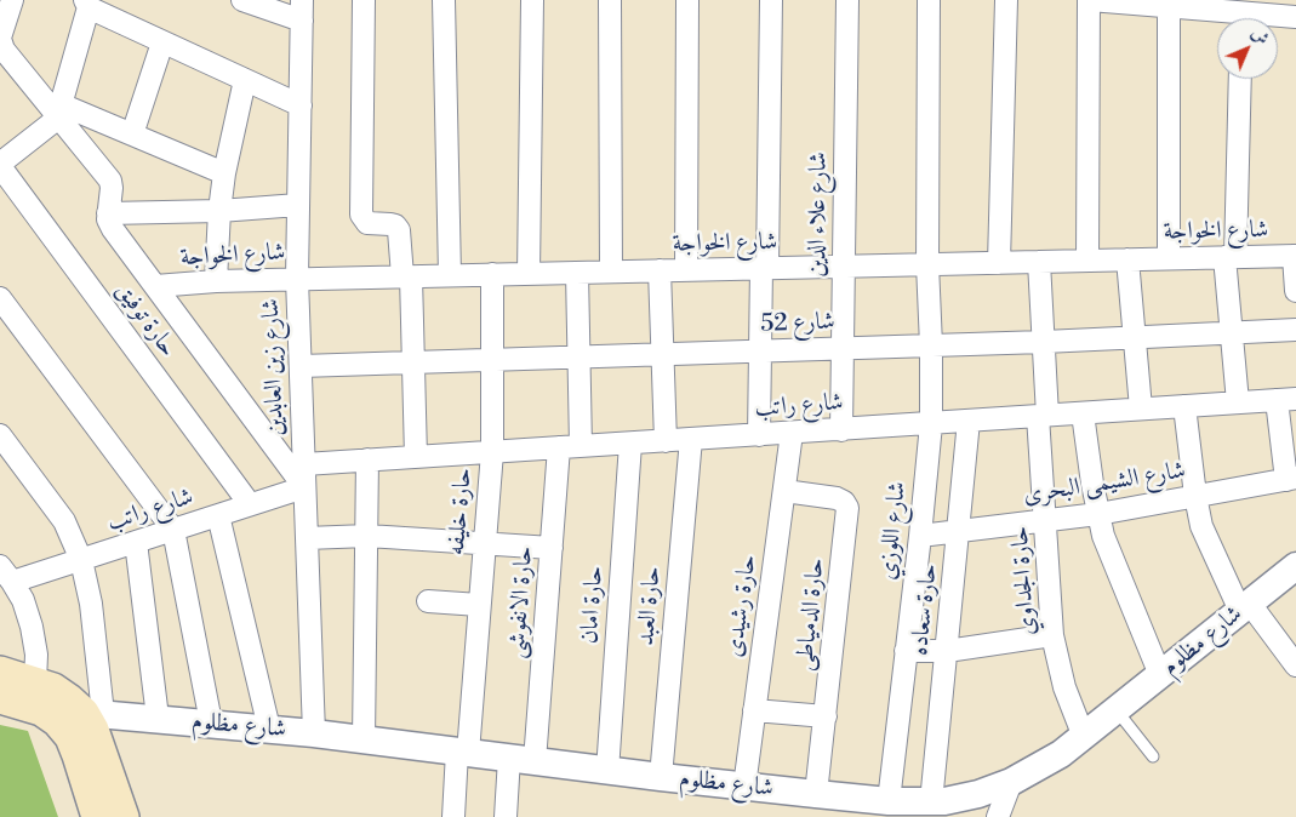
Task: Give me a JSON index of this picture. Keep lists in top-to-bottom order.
{
  "streets": {
    "street": [
      "شارع علاء الدين",
      "شارع الخواجة",
      "حارة توفيق",
      "شارع 52",
      "شارع زين العابدين",
      "شارع راتب",
      "شارع الشيمى البحرى",
      "حارة خليفه",
      "شارع اللوزي",
      "حارة الجداوي",
      "حارة الانفوشى",
      "حارة امان",
      "حارة العبد",
      "حارة رشيدى",
      "حارة سعاده",
      "حارة الدمياطى",
      "شارع مظلوم"
    ]
  },
  "crossings": [
    ["شارع علاء الدين", "شارع الخواجة"],
    ["شارع علاء الدين", "شارع 52"],
    ["شارع علاء الدين", "شارع راتب"],
    ["شارع الخواجة", "شارع زين العابدين"],
    ["شارع الخواجة", "حارة خليفه"],
    ["شارع الخواجة", "شارع اللوزي"],
    ["شارع الخواجة", "حارة الجداوي"],
    ["حارة توفيق", "شارع راتب"],
    ["شارع 52", "شارع زين العابدين"],
    ["شارع 52", "حارة خليفه"],
    ["شارع 52", "شارع اللوزي"],
    ["شارع 52", "حارة الجداوي"],
    ["شارع زين العابدين", "شارع راتب"],
    ["شارع زين العابدين", "شارع مظلوم"],
    ["شارع راتب", "حارة خليفه"],
    ["شارع راتب", "شارع اللوزي"],
    ["شارع راتب", "حارة الجداوي"],
    ["شارع راتب", "حارة الانفوشى"],
    ["شارع راتب", "حارة امان"],
    ["شارع راتب", "حارة العبد"],
    ["شارع راتب", "حارة رشيدى"],
    ["شارع راتب", "حارة سعاده"],
    ["شارع الشيمى البحرى", "شارع اللوزي"],
    ["شارع الشيمى البحرى", "حارة الجداوي"],
    ["شارع الشيمى البحرى", "حارة سعاده"],
    ["حارة خليفه", "شارع مظلوم"],
    ["شارع اللوزي", "شارع مظلوم"],
    ["حارة الجداوي", "شارع مظلوم"],
    ["حارة الانفوشى", "شارع مظلوم"],
    ["حارة امان", "شارع مظلوم"],
    ["حارة العبد", "شارع مظلوم"],
    ["حارة رشيدى", "حارة الدمياطى"],
    ["حارة رشيدى", "شارع مظلوم"],
    ["حارة سعاده", "شارع مظلوم"],
    ["حارة الدمياطى", "شارع مظلوم"]
  ],
  "north": "top right"
}
